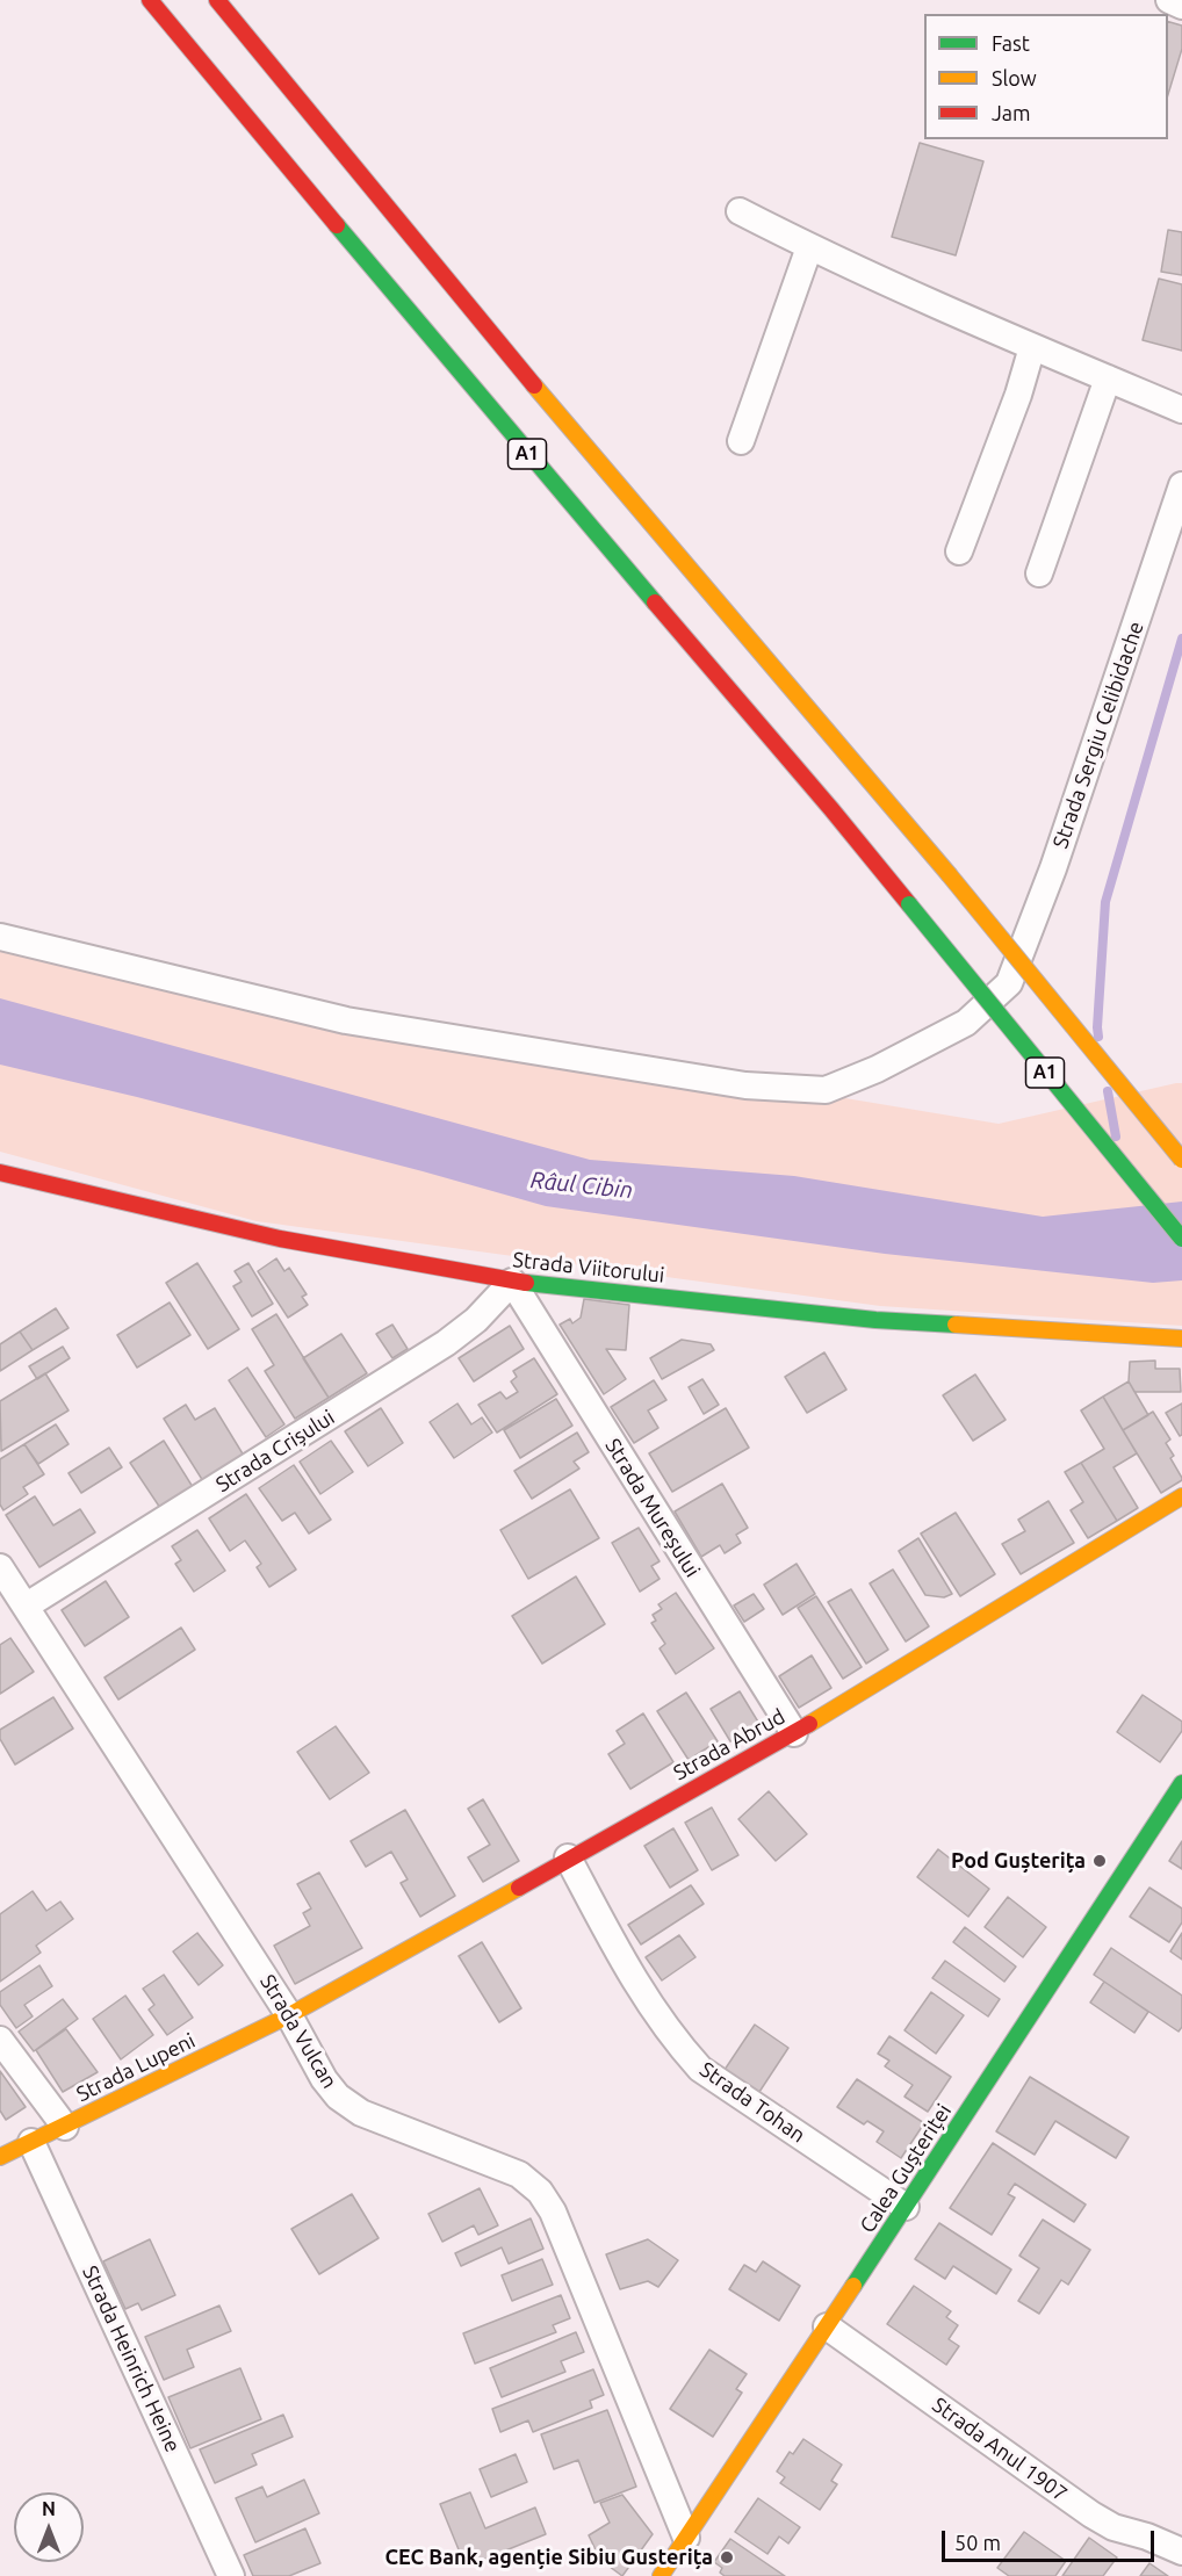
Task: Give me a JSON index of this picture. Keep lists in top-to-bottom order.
{
  "streets": {
    "main road": [
      "A1",
      "Strada Viitorului",
      "Strada Abrud",
      "Strada Lupeni",
      "Calea Gușteriței"
    ],
    "street": [
      "Strada Sergiu Celibidache",
      "Strada Crișului",
      "Strada Mureșului",
      "Strada Vulcan",
      "Strada Tohan",
      "Strada Heinrich Heine",
      "Strada Anul 1907"
    ]
  },
  "crossings": [
    ["Strada Viitorului", "Strada Crișului"],
    ["Strada Viitorului", "Strada Mureșului"],
    ["Strada Crișului", "Strada Mureșului"],
    ["Strada Crișului", "Strada Vulcan"],
    ["Strada Mureșului", "Strada Abrud"],
    ["Strada Abrud", "Strada Vulcan"],
    ["Strada Abrud", "Strada Lupeni"],
    ["Strada Abrud", "Strada Tohan"],
    ["Strada Vulcan", "Strada Lupeni"],
    ["Strada Vulcan", "Calea Gușteriței"],
    ["Strada Lupeni", "Strada Heinrich Heine"],
    ["Strada Tohan", "Calea Gușteriței"],
    ["Calea Gușteriței", "Strada Anul 1907"]
  ],
  "water": ["Râul Cibin"],
  "places": ["Pod Gușterița", "CEC Bank, agenție Sibiu Gusterița"],
  "legend": ["Fast", "Slow", "Jam"],
  "scale_bar": "50 m",
  "north": "top"
}
